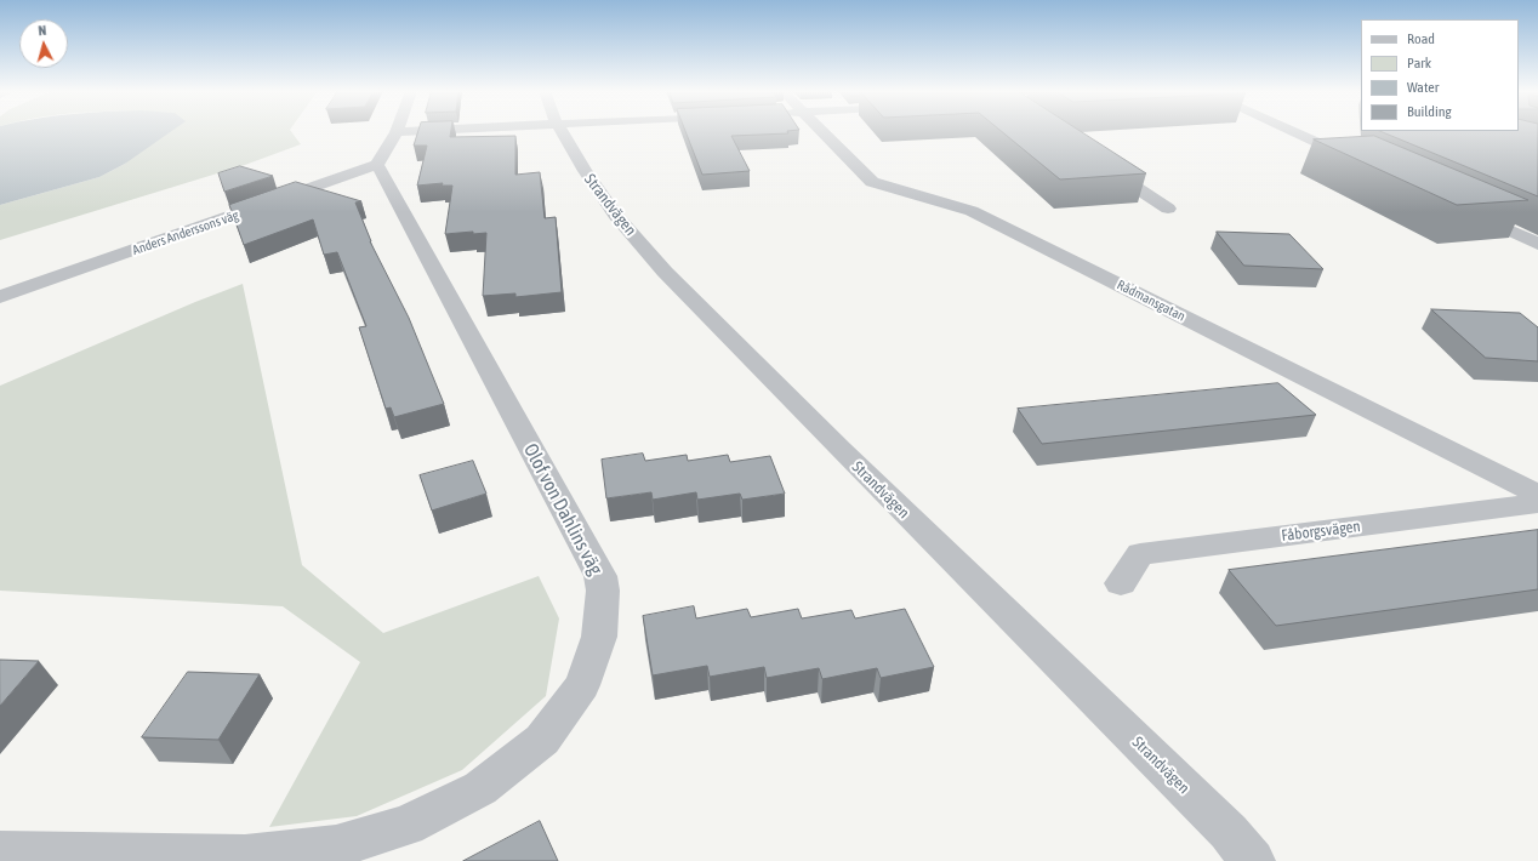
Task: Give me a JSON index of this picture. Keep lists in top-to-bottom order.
{
  "streets": {
    "street": [
      "Strandvägen",
      "Anders Anderssons väg",
      "Rådmansgatan",
      "Olof von Dahlins väg",
      "Fåborgsvägen"
    ]
  },
  "crossings": [
    ["Anders Anderssons väg", "Olof von Dahlins väg"]
  ],
  "legend": [
    "Road",
    "Park",
    "Water",
    "Building"
  ],
  "north": "top"
}
